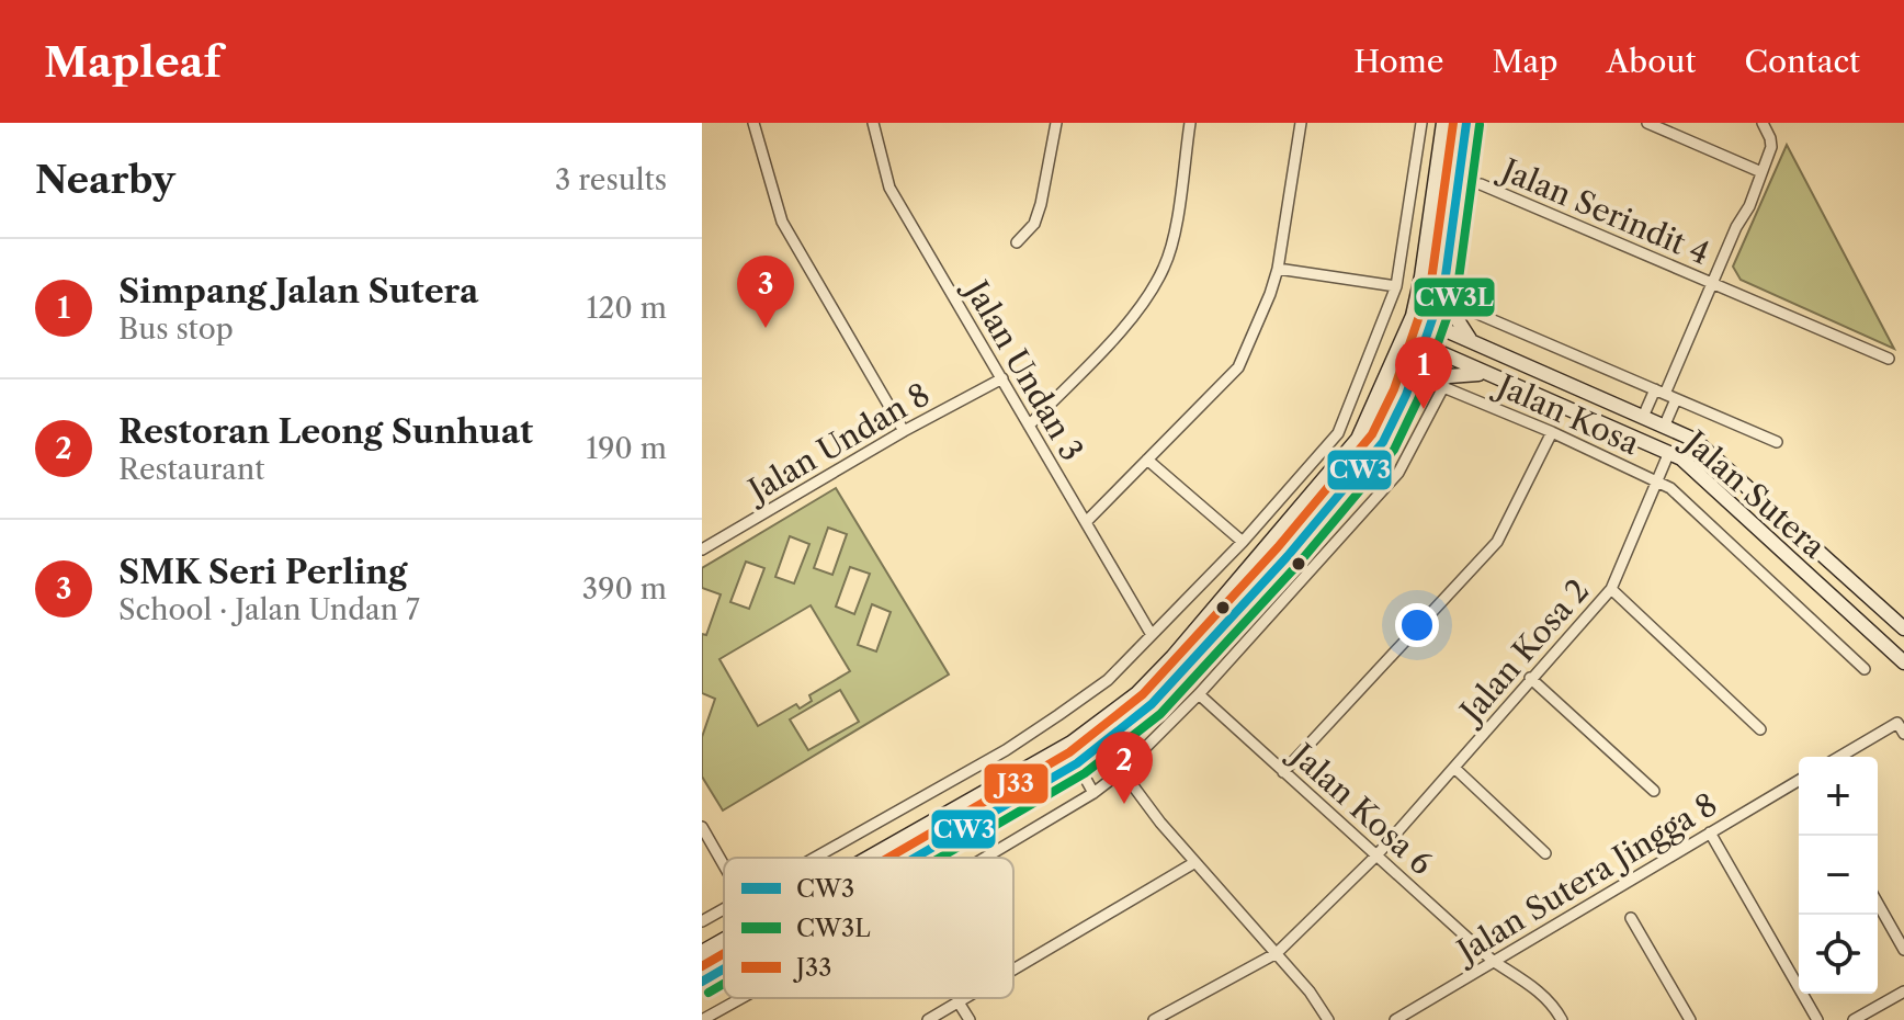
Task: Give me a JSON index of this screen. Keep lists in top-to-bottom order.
{
  "streets": {
    "main road": ["Jalan Sutera"],
    "street": [
      "Jalan Serindit 4",
      "Jalan Undan 3",
      "Jalan Kosa",
      "Jalan Undan 8",
      "Jalan Kosa 2",
      "Jalan Kosa 6",
      "Jalan Sutera Jingga 8"
    ]
  },
  "crossings": [
    ["Jalan Undan 3", "Jalan Undan 8"],
    ["Jalan Kosa", "Jalan Kosa 2"],
    ["Jalan Kosa", "Jalan Kosa 6"],
    ["Jalan Sutera", "Jalan Kosa 2"],
    ["Jalan Kosa 2", "Jalan Kosa 6"],
    ["Jalan Kosa 6", "Jalan Sutera Jingga 8"]
  ],
  "lines": ["transit line CW3", "transit line J33", "transit line CW3L"],
  "legend": ["CW3", "CW3L", "J33"],
  "page": {
    "header": "Mapleaf",
    "nav": [
      "Home",
      "Map",
      "About",
      "Contact"
    ],
    "heading": ["Nearby", "3 results"],
    "list": [
      {
        "mark": "1",
        "name": "Simpang Jalan Sutera",
        "note": "Bus stop",
        "value": "120 m"
      },
      {
        "mark": "2",
        "name": "Restoran Leong Sunhuat",
        "note": "Restaurant",
        "value": "190 m"
      },
      {
        "mark": "3",
        "name": "SMK Seri Perling",
        "note": "School · Jalan Undan 7",
        "value": "390 m"
      }
    ],
    "pins": ["3", "1", "2"],
    "map_buttons": ["+", "−"]
  }
}
